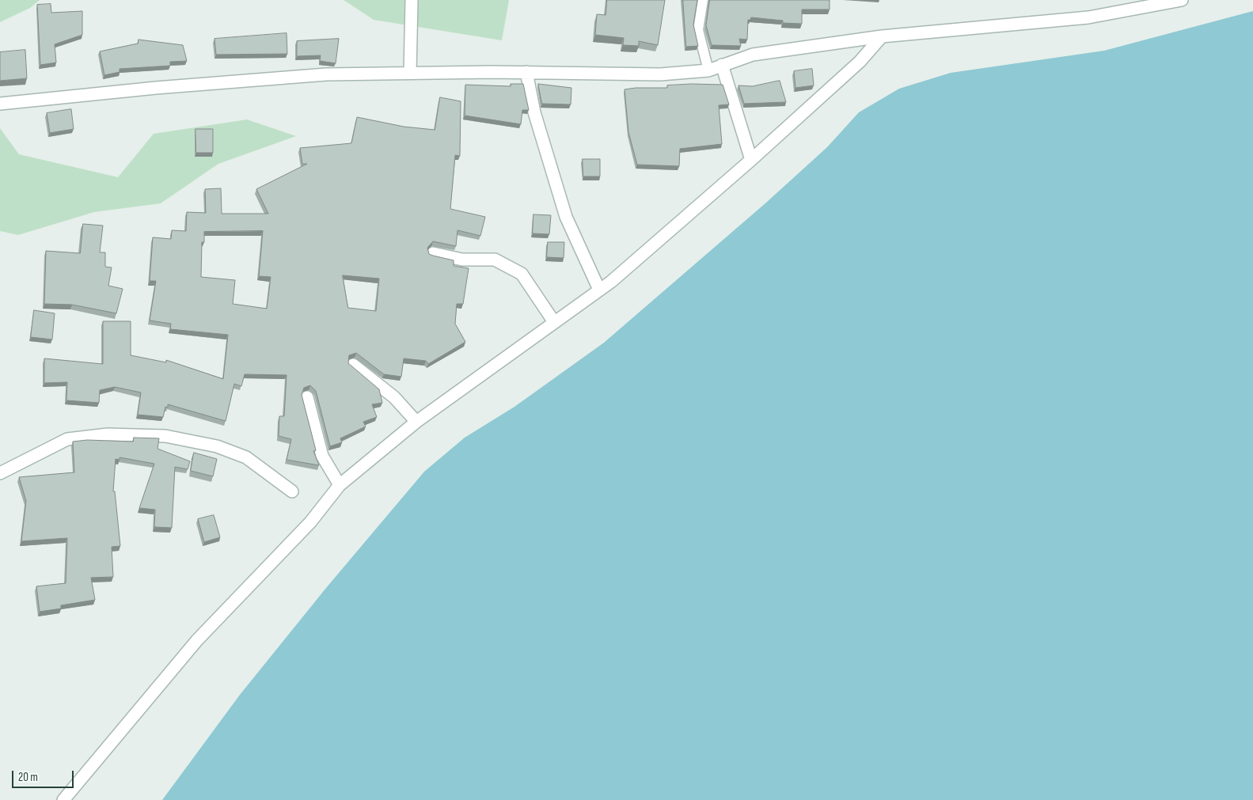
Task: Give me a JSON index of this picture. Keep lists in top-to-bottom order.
{
  "scale_bar": "20 m"
}
